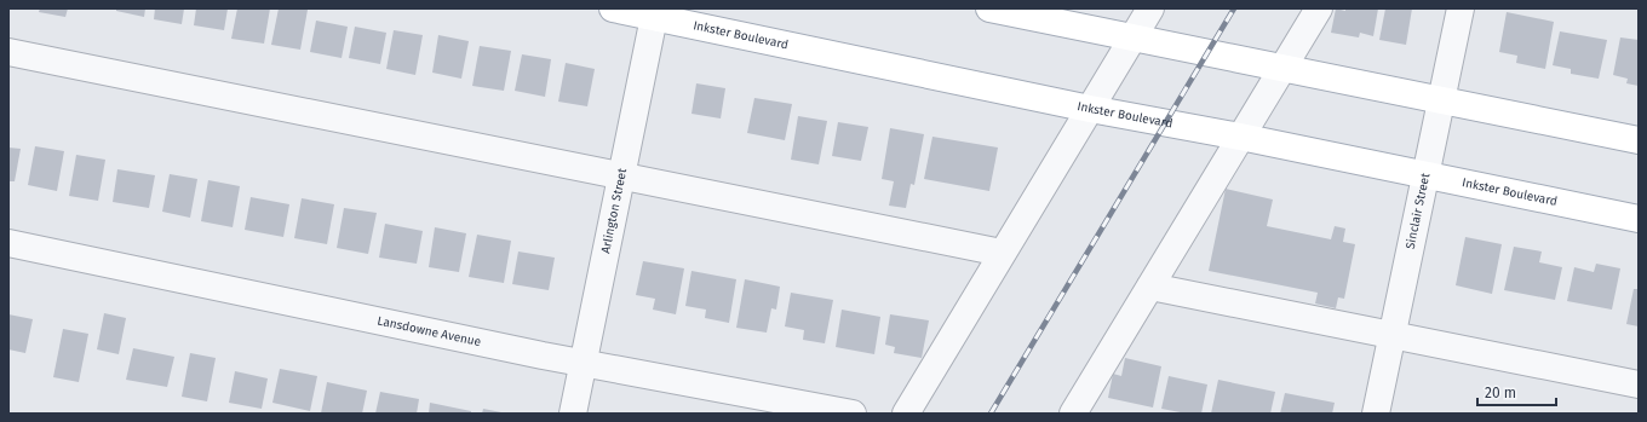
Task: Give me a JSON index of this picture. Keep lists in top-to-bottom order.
{
  "streets": {
    "main road": ["Inkster Boulevard"],
    "street": ["Arlington Street", "Sinclair Street", "Lansdowne Avenue"]
  },
  "crossings": [
    ["Inkster Boulevard", "Arlington Street"],
    ["Inkster Boulevard", "Sinclair Street"],
    ["Arlington Street", "Lansdowne Avenue"]
  ],
  "scale_bar": "20 m"
}
